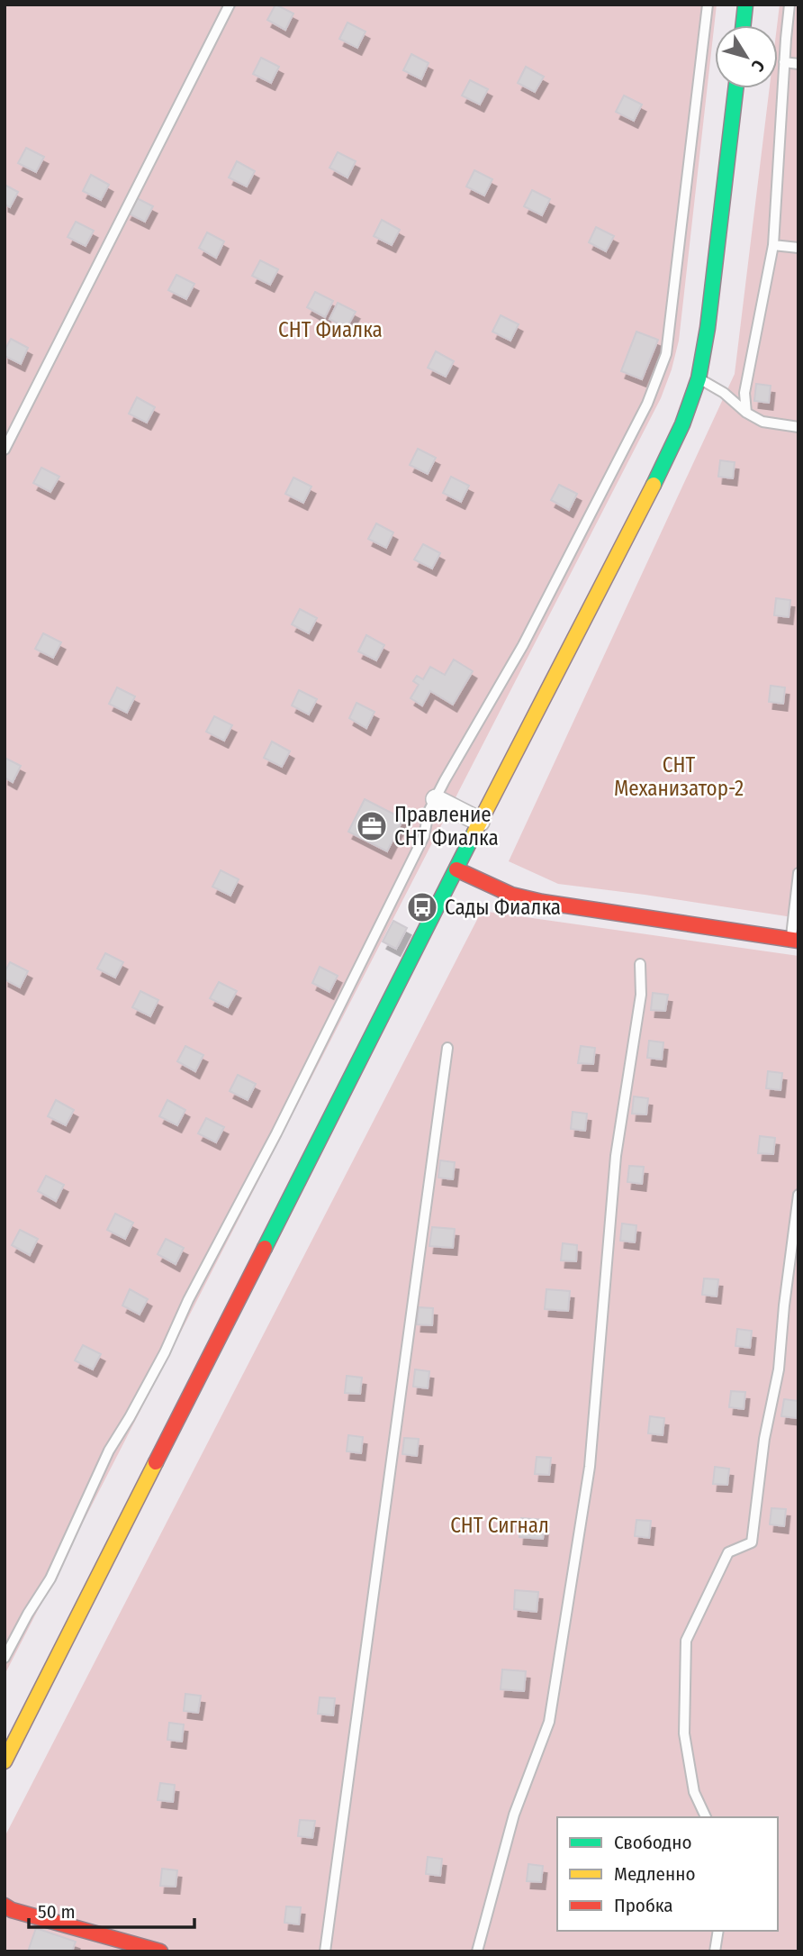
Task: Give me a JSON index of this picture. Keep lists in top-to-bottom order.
{
  "parks": ["СНТ Фиалка", "СНТ Механизатор-2", "СНТ Сигнал"],
  "places": {
    "office": ["Правление СНТ Фиалка"],
    "bus stop": ["Сады Фиалка"]
  },
  "legend": ["Свободно", "Медленно", "Пробка"],
  "scale_bar": "50 m",
  "north": "bottom right"
}
